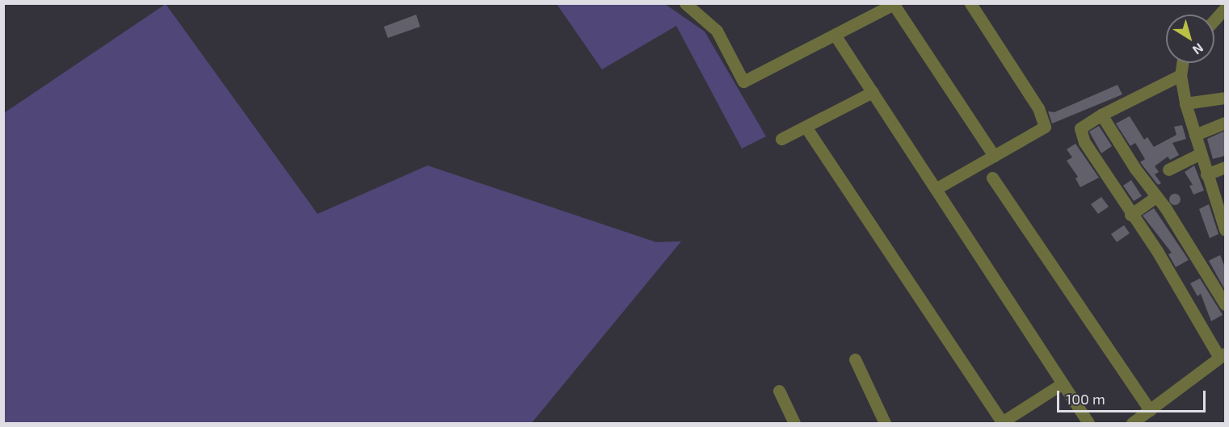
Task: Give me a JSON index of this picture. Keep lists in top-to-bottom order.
{
  "scale_bar": "100 m",
  "north": "bottom right"
}
